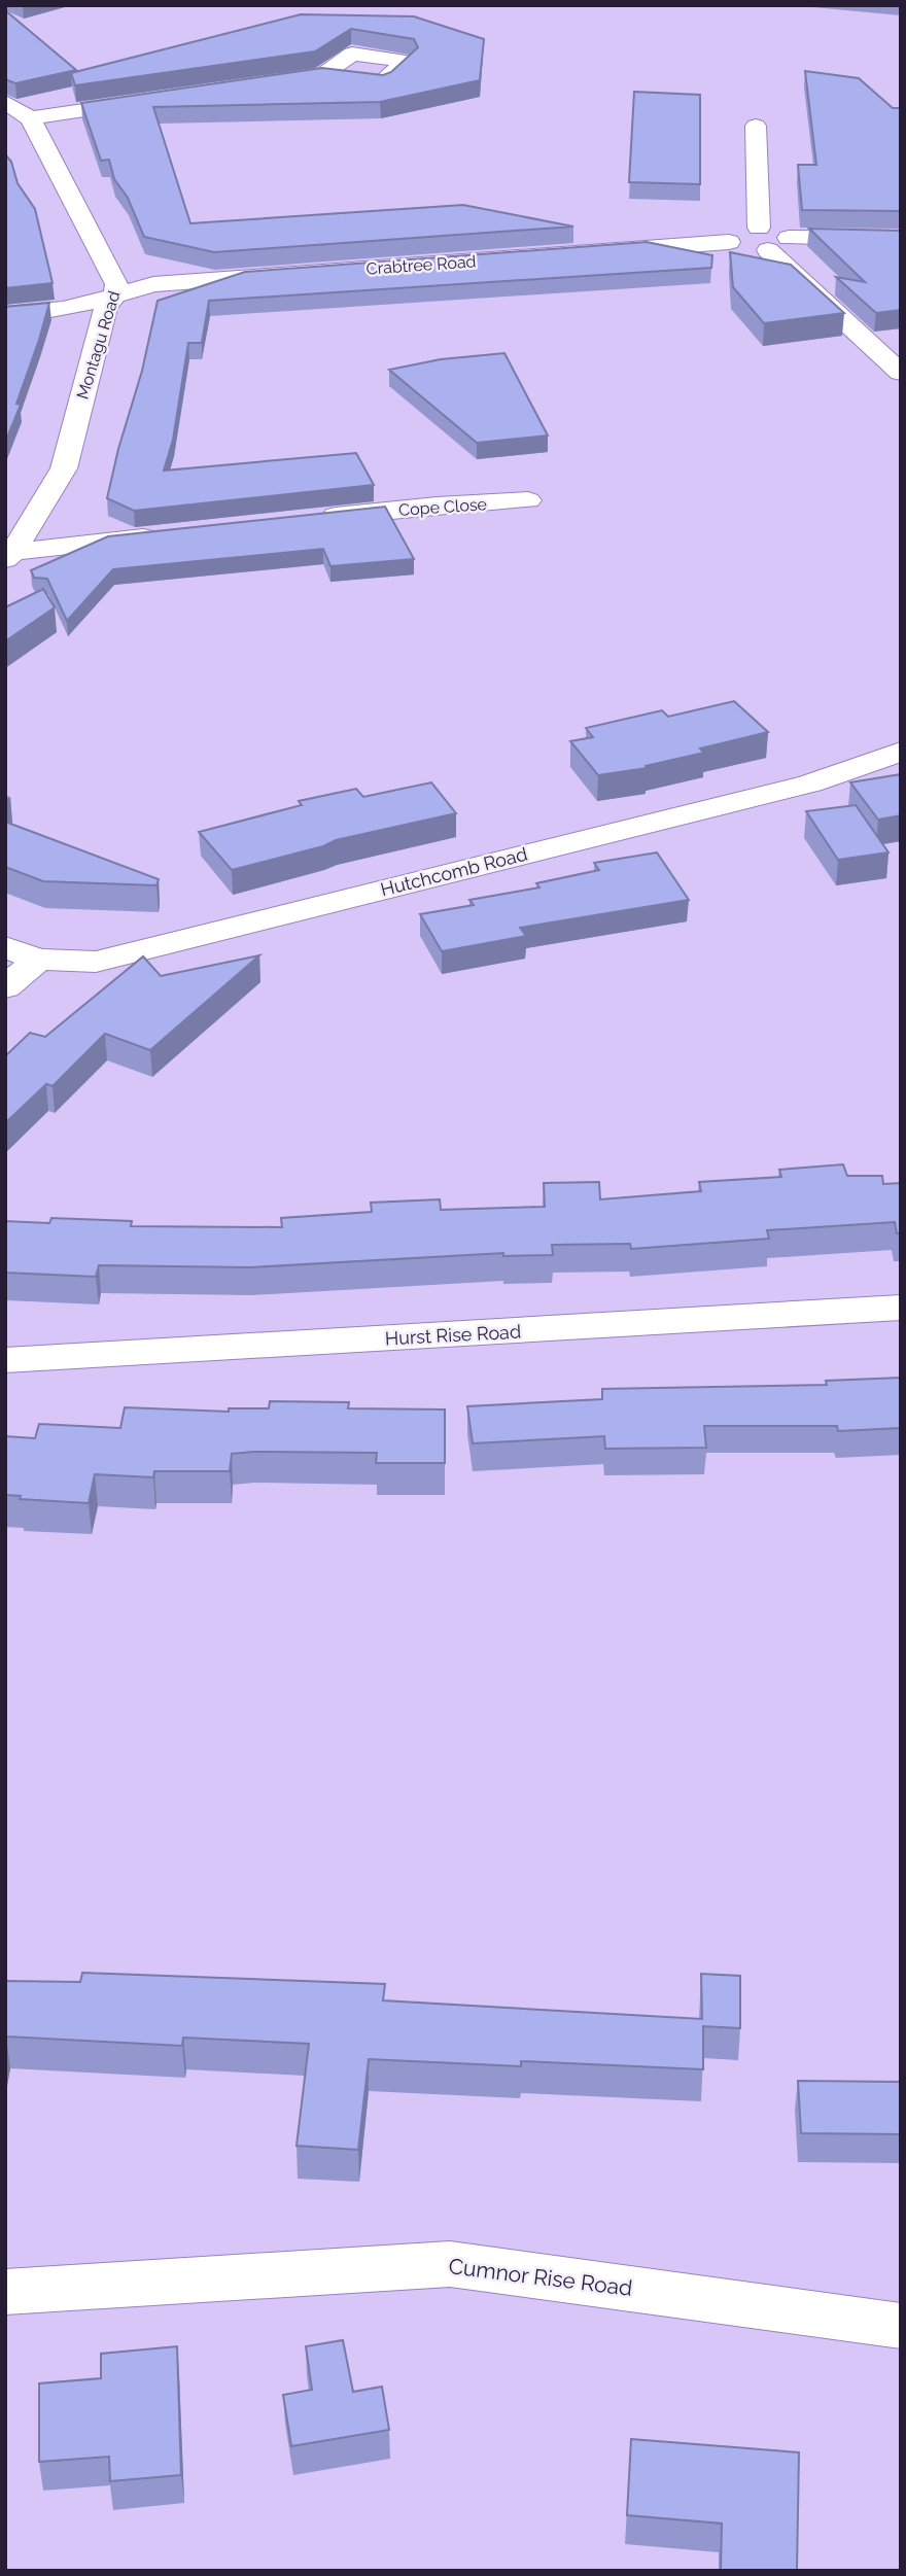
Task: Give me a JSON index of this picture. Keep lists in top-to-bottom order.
{
  "streets": {
    "street": [
      "Crabtree Road",
      "Montagu Road",
      "Cope Close",
      "Hutchcomb Road",
      "Hurst Rise Road",
      "Cumnor Rise Road"
    ]
  },
  "crossings": [
    ["Crabtree Road", "Montagu Road"]
  ]
}
